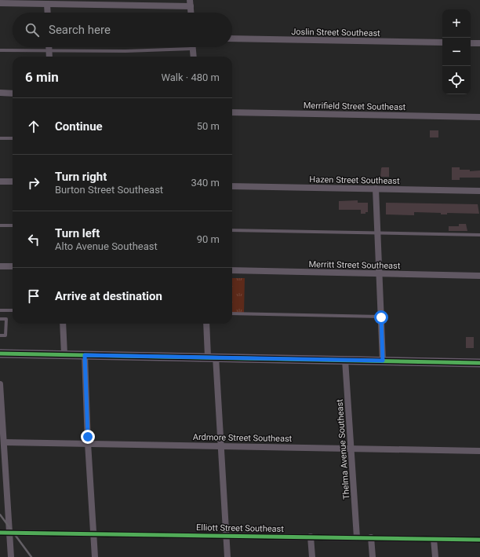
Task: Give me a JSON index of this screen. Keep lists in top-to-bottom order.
{
  "streets": {
    "street": [
      "Joslin Street Southeast",
      "Merrifield Street Southeast",
      "Hazen Street Southeast",
      "Merritt Street Southeast",
      "Ardmore Street Southeast",
      "Thelma Avenue Southeast",
      "Elliott Street Southeast"
    ]
  },
  "crossings": [
    ["Ardmore Street Southeast", "Thelma Avenue Southeast"],
    ["Thelma Avenue Southeast", "Elliott Street Southeast"]
  ],
  "page": {
    "map_buttons": ["+", "−"],
    "search": "Search here",
    "heading": ["6 min", "Walk · 480 m"],
    "list": [
      ["Continue", "50 m"],
      ["Turn right", "Burton Street Southeast", "340 m"],
      ["Turn left", "Alto Avenue Southeast", "90 m"],
      "Arrive at destination"
    ]
  }
}
